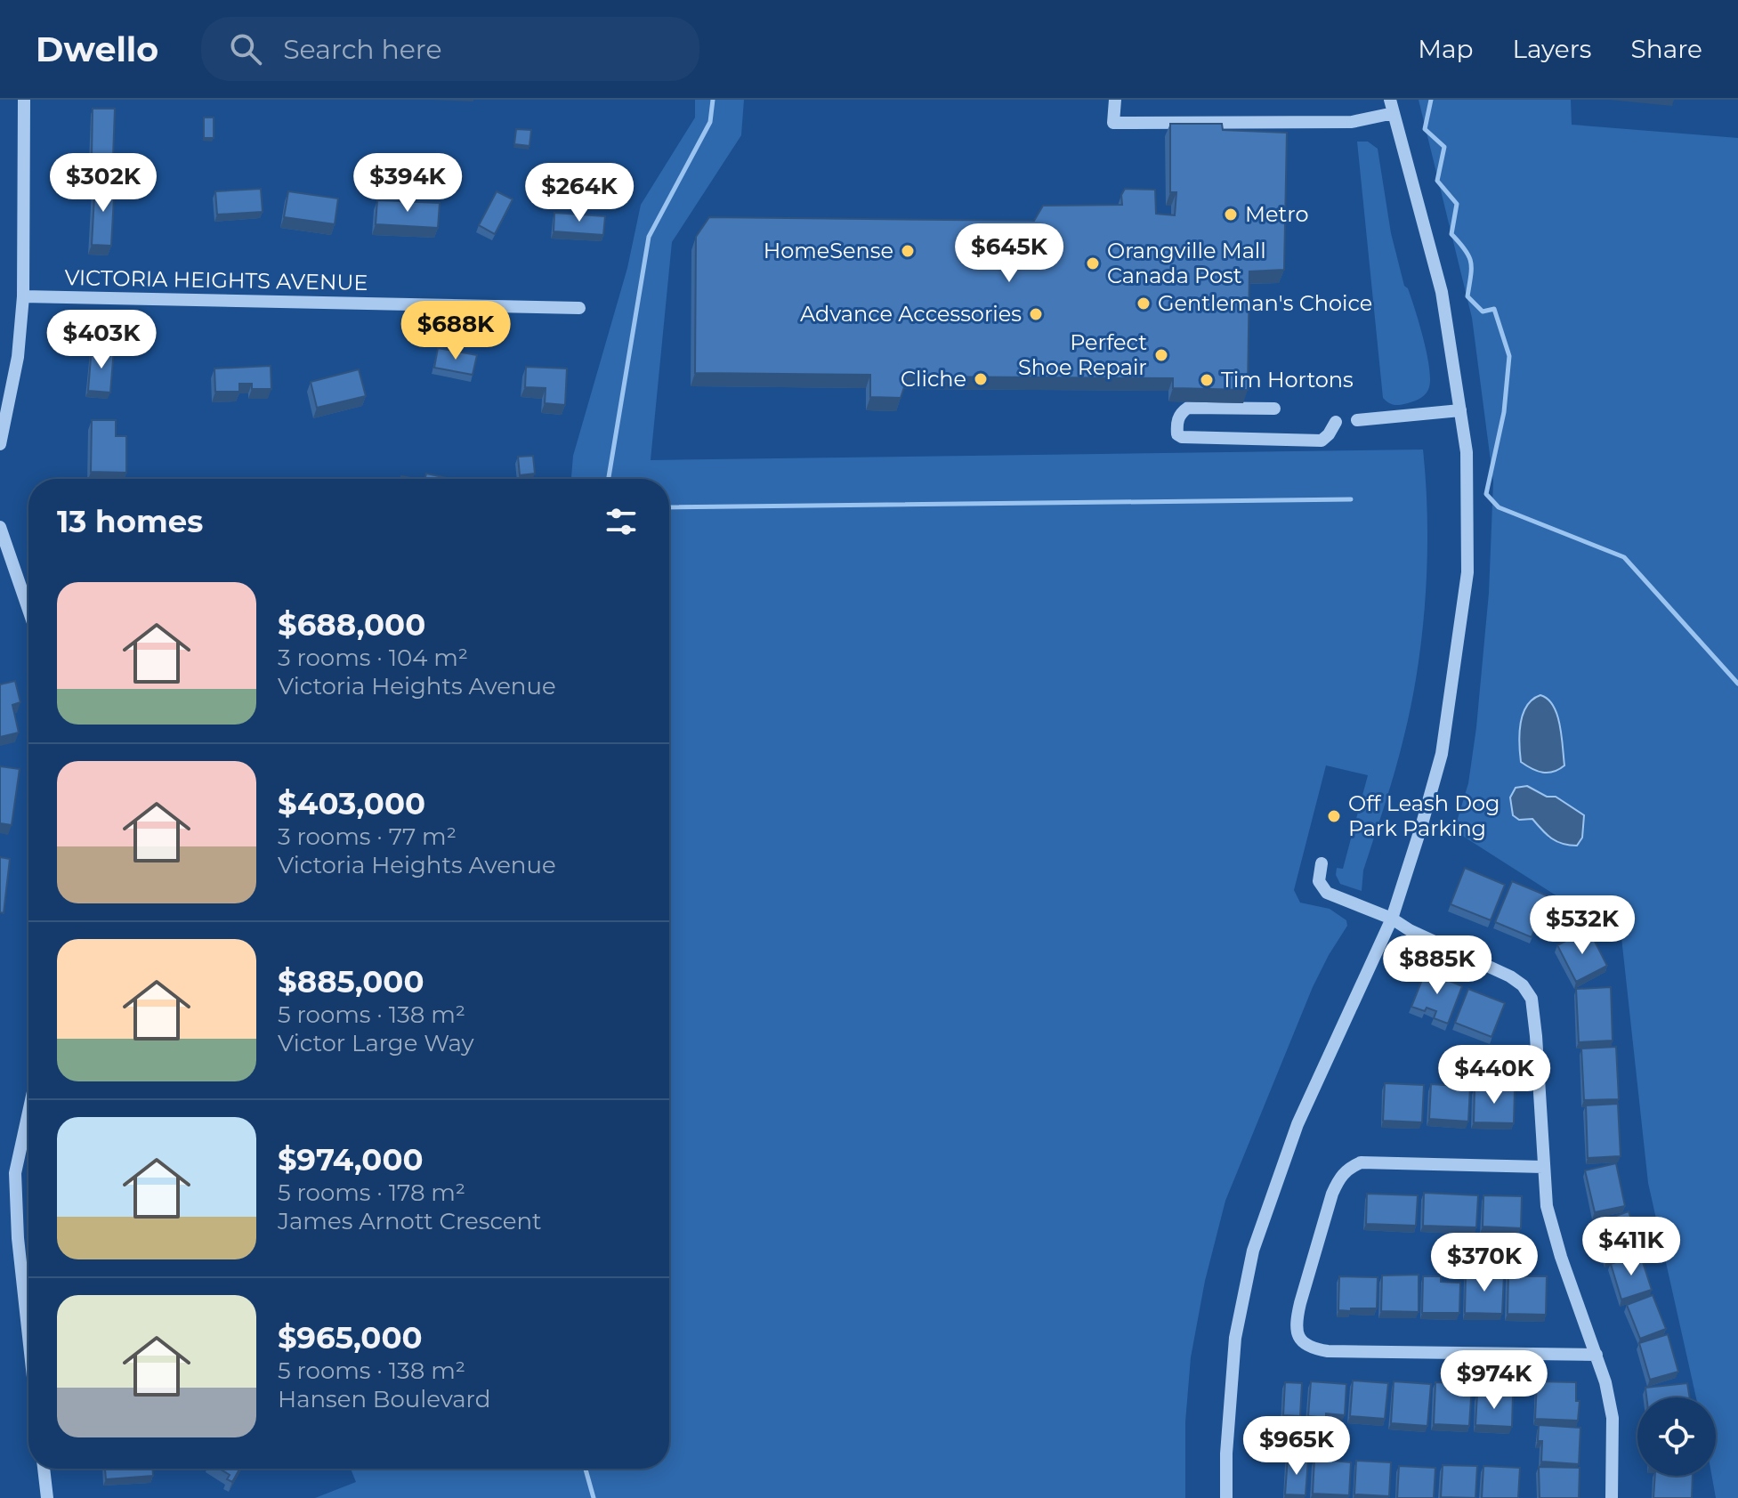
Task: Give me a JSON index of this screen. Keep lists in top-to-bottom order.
{
  "streets": {
    "street": ["VICTORIA HEIGHTS AVENUE"]
  },
  "places": [
    "Metro",
    "HomeSense",
    "Orangville Mall Canada Post",
    "Gentleman's Choice",
    "Advance Accessories",
    "Perfect Shoe Repair",
    "Cliche",
    "Tim Hortons",
    "Off Leash Dog Park Parking"
  ],
  "page": {
    "header": "Dwello",
    "search": "Search here",
    "nav": ["Map", "Layers", "Share"],
    "price": [
      "$302K",
      "$394K",
      "$264K",
      "$645K",
      "$688K",
      "$403K",
      "$532K",
      "$885K",
      "$440K",
      "$411K",
      "$370K",
      "$974K",
      "$965K"
    ],
    "heading": "13 homes",
    "list": [
      {
        "name": "$688,000",
        "note": "3 rooms · 104 m² · Victoria Heights Avenue"
      },
      {
        "name": "$403,000",
        "note": "3 rooms · 77 m² · Victoria Heights Avenue"
      },
      {
        "name": "$885,000",
        "note": "5 rooms · 138 m² · Victor Large Way"
      },
      {
        "name": "$974,000",
        "note": "5 rooms · 178 m² · James Arnott Crescent"
      },
      {
        "name": "$965,000",
        "note": "5 rooms · 138 m² · Hansen Boulevard"
      }
    ]
  }
}
